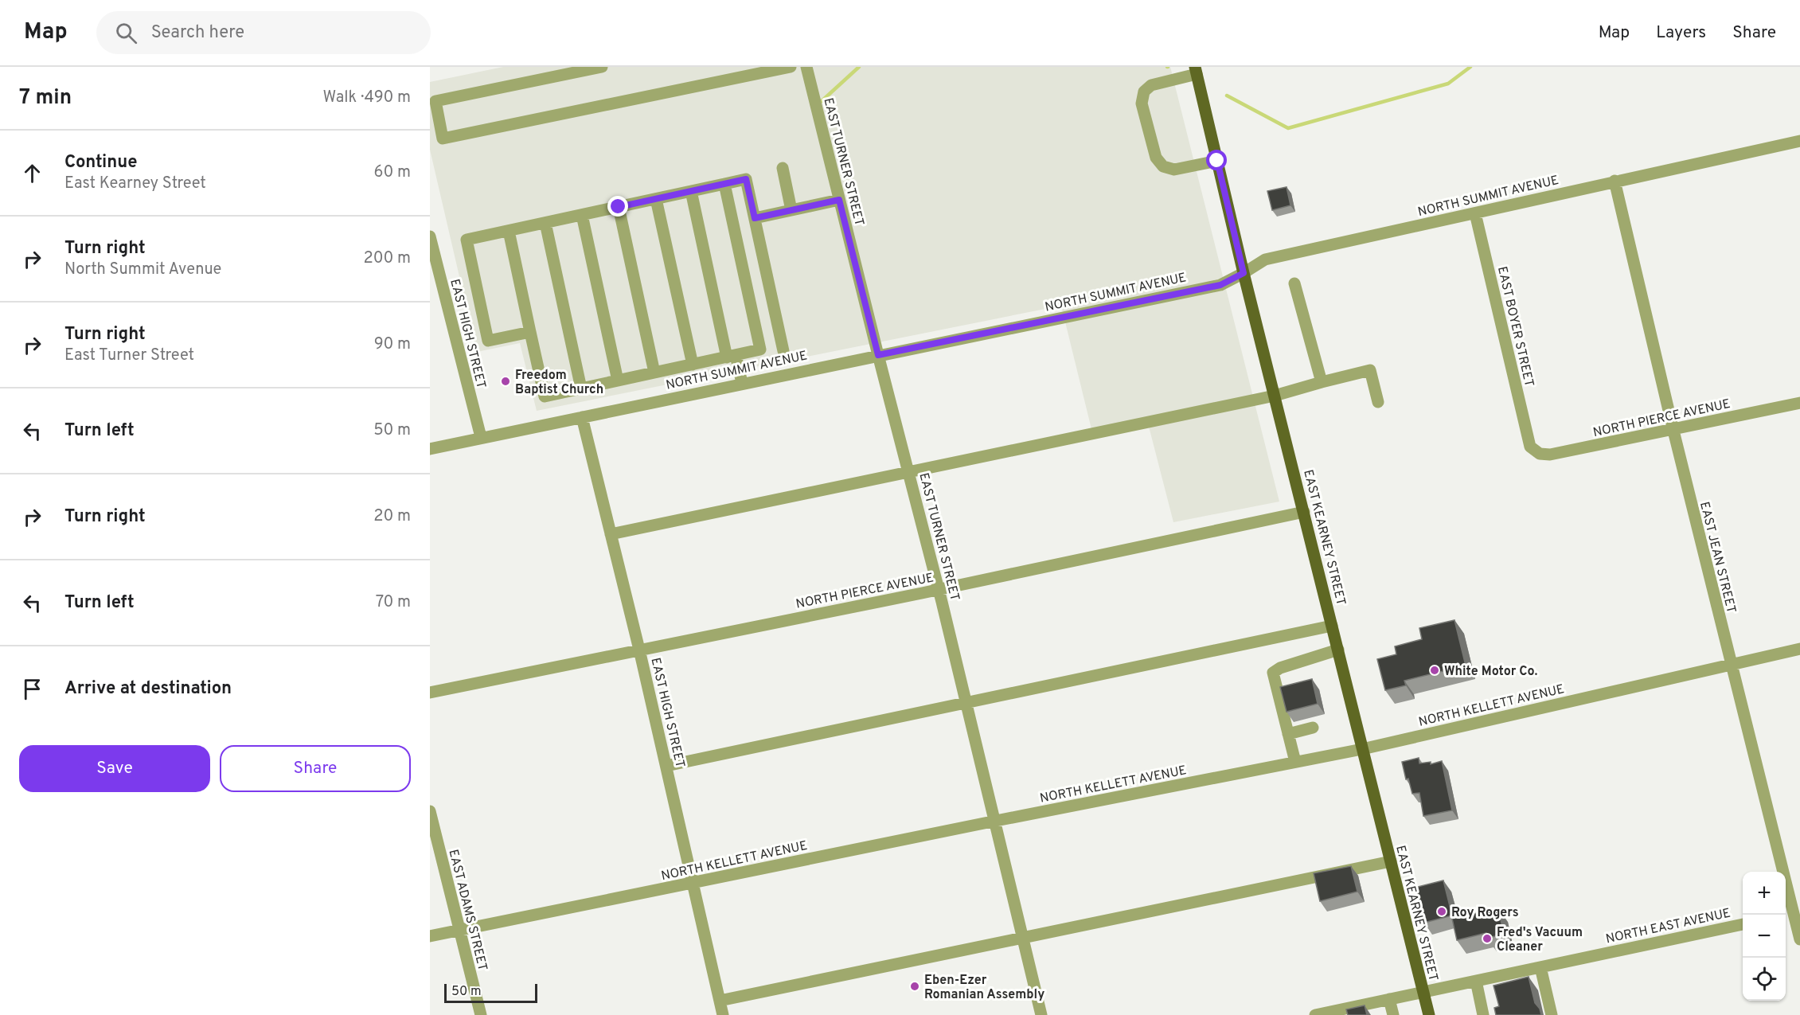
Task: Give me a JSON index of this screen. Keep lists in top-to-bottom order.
{
  "streets": {
    "main road": ["EAST KEARNEY STREET"],
    "street": [
      "EAST TURNER STREET",
      "NORTH SUMMIT AVENUE",
      "EAST BOYER STREET",
      "EAST HIGH STREET",
      "NORTH PIERCE AVENUE",
      "EAST JEAN STREET",
      "NORTH KELLETT AVENUE",
      "EAST ADAMS STREET",
      "NORTH EAST AVENUE"
    ]
  },
  "crossings": [
    ["EAST TURNER STREET", "NORTH SUMMIT AVENUE"],
    ["EAST TURNER STREET", "NORTH PIERCE AVENUE"],
    ["EAST TURNER STREET", "NORTH KELLETT AVENUE"],
    ["NORTH SUMMIT AVENUE", "EAST BOYER STREET"],
    ["NORTH SUMMIT AVENUE", "EAST HIGH STREET"],
    ["NORTH SUMMIT AVENUE", "EAST KEARNEY STREET"],
    ["NORTH SUMMIT AVENUE", "EAST JEAN STREET"],
    ["EAST BOYER STREET", "NORTH PIERCE AVENUE"],
    ["EAST HIGH STREET", "NORTH PIERCE AVENUE"],
    ["EAST HIGH STREET", "NORTH KELLETT AVENUE"],
    ["NORTH PIERCE AVENUE", "EAST KEARNEY STREET"],
    ["NORTH PIERCE AVENUE", "EAST JEAN STREET"],
    ["EAST KEARNEY STREET", "NORTH KELLETT AVENUE"],
    ["EAST KEARNEY STREET", "NORTH EAST AVENUE"],
    ["EAST JEAN STREET", "NORTH KELLETT AVENUE"],
    ["NORTH KELLETT AVENUE", "EAST ADAMS STREET"]
  ],
  "places": [
    "Freedom Baptist Church",
    "White Motor Co.",
    "Roy Rogers",
    "Fred's Vacuum Cleaner",
    "Eben-Ezer Romanian Assembly"
  ],
  "scale_bar": "50 m",
  "page": {
    "header": "Map",
    "search": "Search here",
    "nav": ["Map", "Layers", "Share"],
    "heading": ["7 min", "Walk · 490 m"],
    "list": [
      ["Continue", "East Kearney Street", "60 m"],
      ["Turn right", "North Summit Avenue", "200 m"],
      ["Turn right", "East Turner Street", "90 m"],
      ["Turn left", "50 m"],
      ["Turn right", "20 m"],
      ["Turn left", "70 m"],
      "Arrive at destination"
    ],
    "buttons": ["Save", "Share"],
    "map_buttons": ["+", "−"],
    "scale": "50 m"
  }
}
